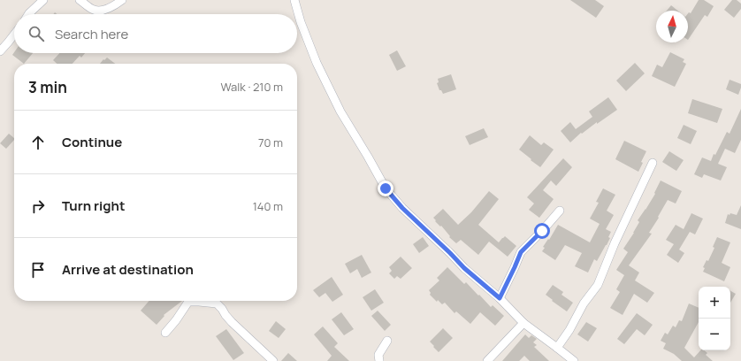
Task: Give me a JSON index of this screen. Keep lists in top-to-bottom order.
{
  "north": "top",
  "page": {
    "search": "Search here",
    "heading": ["3 min", "Walk · 210 m"],
    "list": [
      ["Continue", "70 m"],
      ["Turn right", "140 m"],
      "Arrive at destination"
    ],
    "map_buttons": ["+", "−"]
  }
}
